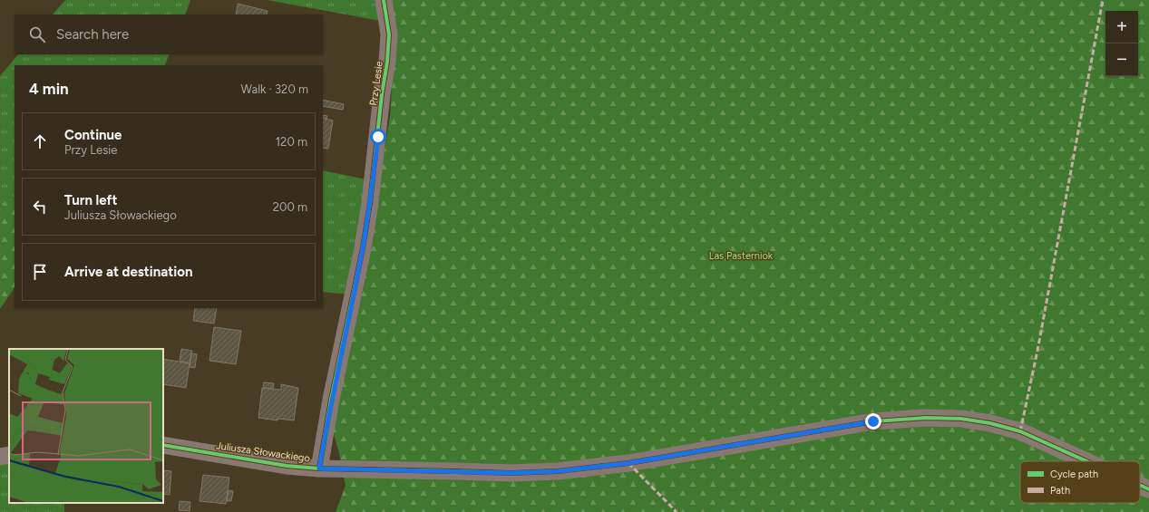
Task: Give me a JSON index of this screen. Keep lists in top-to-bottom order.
{
  "streets": {
    "street": ["Przy Lesie", "Juliusza Słowackiego"]
  },
  "crossings": [
    ["Przy Lesie", "Juliusza Słowackiego"]
  ],
  "parks": ["Las Pasterniok"],
  "legend": ["Cycle path", "Path"],
  "page": {
    "map_buttons": ["+", "−"],
    "search": "Search here",
    "heading": ["4 min", "Walk · 320 m"],
    "list": [
      ["Continue", "Przy Lesie", "120 m"],
      ["Turn left", "Juliusza Słowackiego", "200 m"],
      "Arrive at destination"
    ]
  }
}
